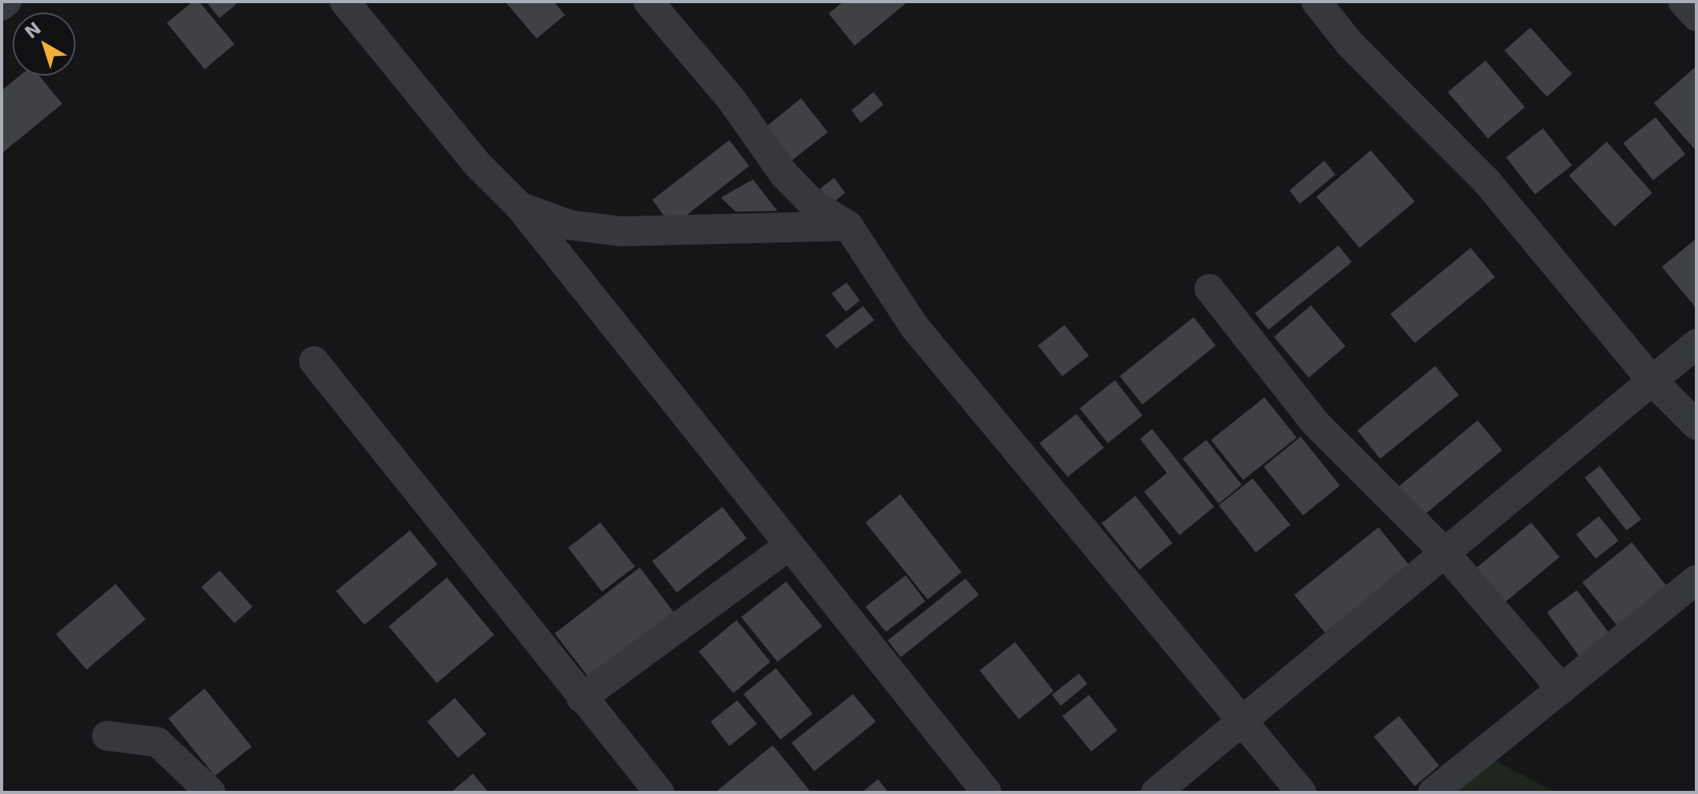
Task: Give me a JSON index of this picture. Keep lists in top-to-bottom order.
{
  "north": "top left"
}
